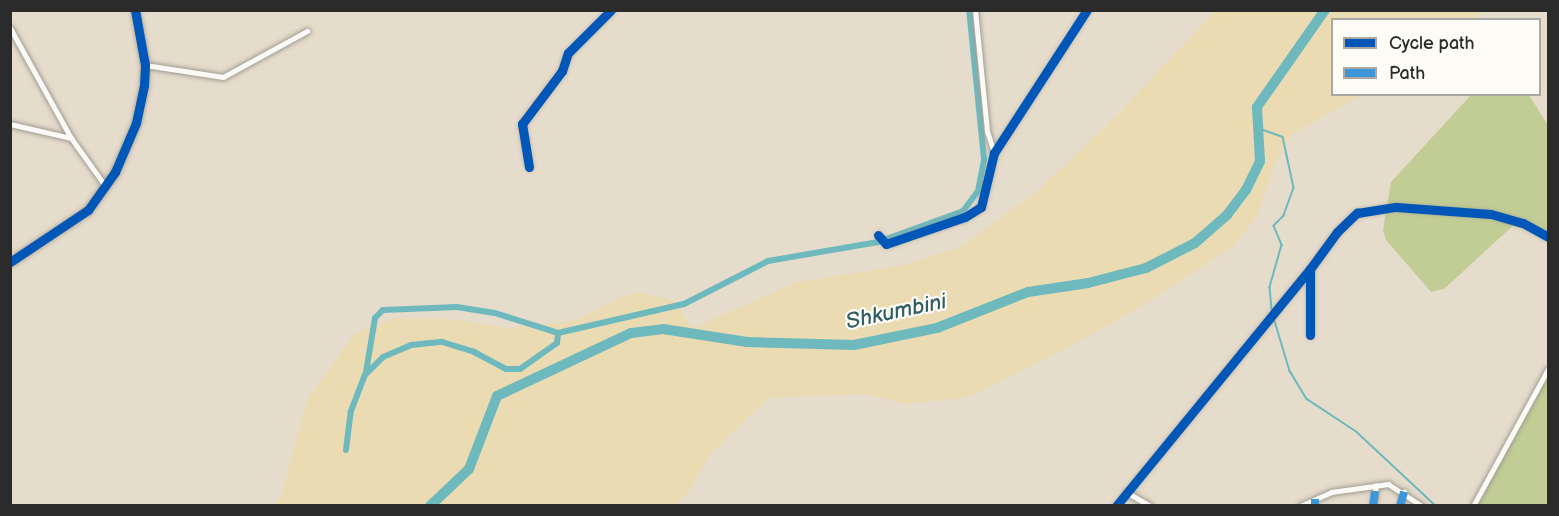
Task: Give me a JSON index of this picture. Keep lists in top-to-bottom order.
{
  "water": ["Shkumbini"],
  "legend": ["Cycle path", "Path"]
}
